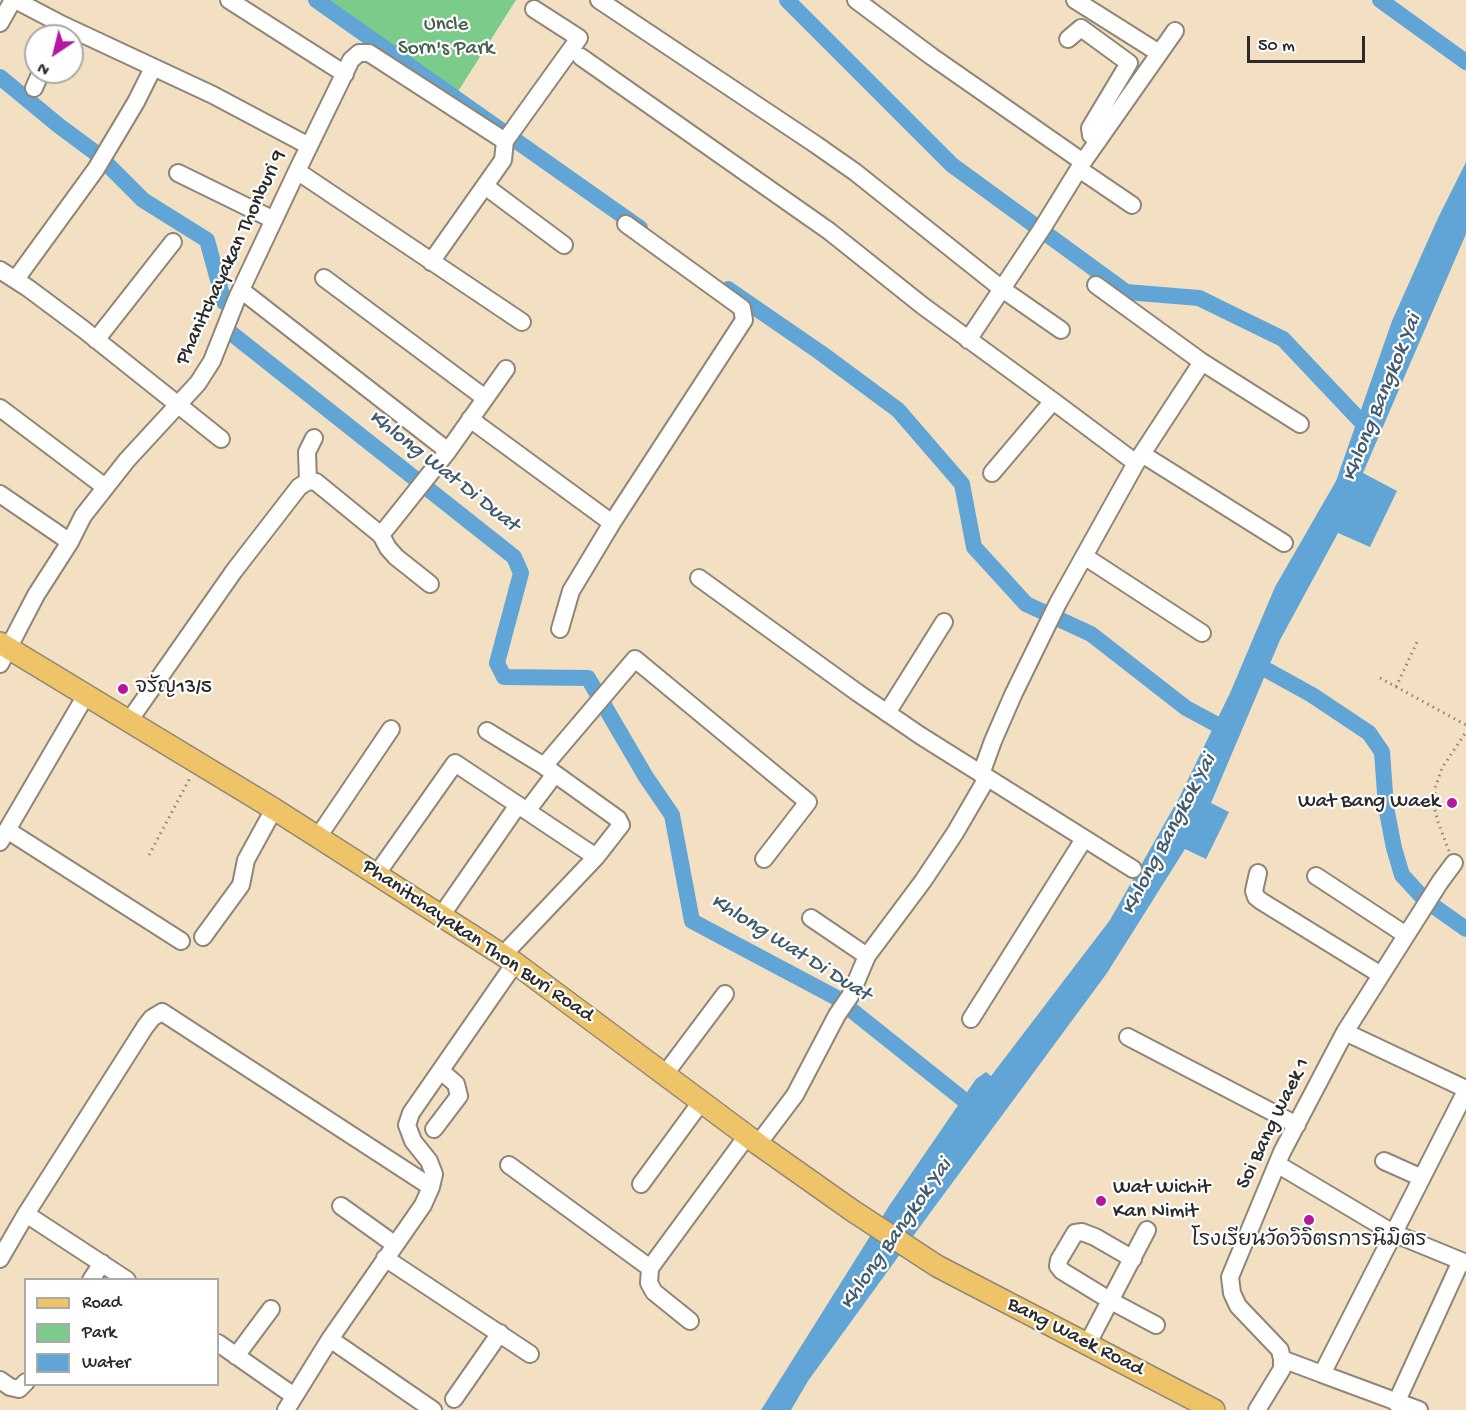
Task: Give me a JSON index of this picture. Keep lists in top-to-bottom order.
{
  "streets": {
    "main road": ["Phanitchayakan Thon Buri Road", "Bang Waek Road"],
    "street": ["Phanitchayakan Thonburi 9", "Soi Bang Waek 1"]
  },
  "crossings": [
    ["Phanitchayakan Thonburi 9", "Phanitchayakan Thon Buri Road"],
    ["Phanitchayakan Thon Buri Road", "Bang Waek Road"]
  ],
  "water": ["Khlong Bangkok Yai", "Khlong Wat Di Duat"],
  "parks": ["Uncle Sorn's Park"],
  "places": [
    "จรัญ13/5",
    "Wat Bang Waek",
    "Wat Wichit Kan Nimit",
    "โรงเรียนวัดวิจิตรการนิมิตร"
  ],
  "legend": ["Road", "Park", "Water"],
  "scale_bar": "50 m",
  "north": "bottom left"
}
